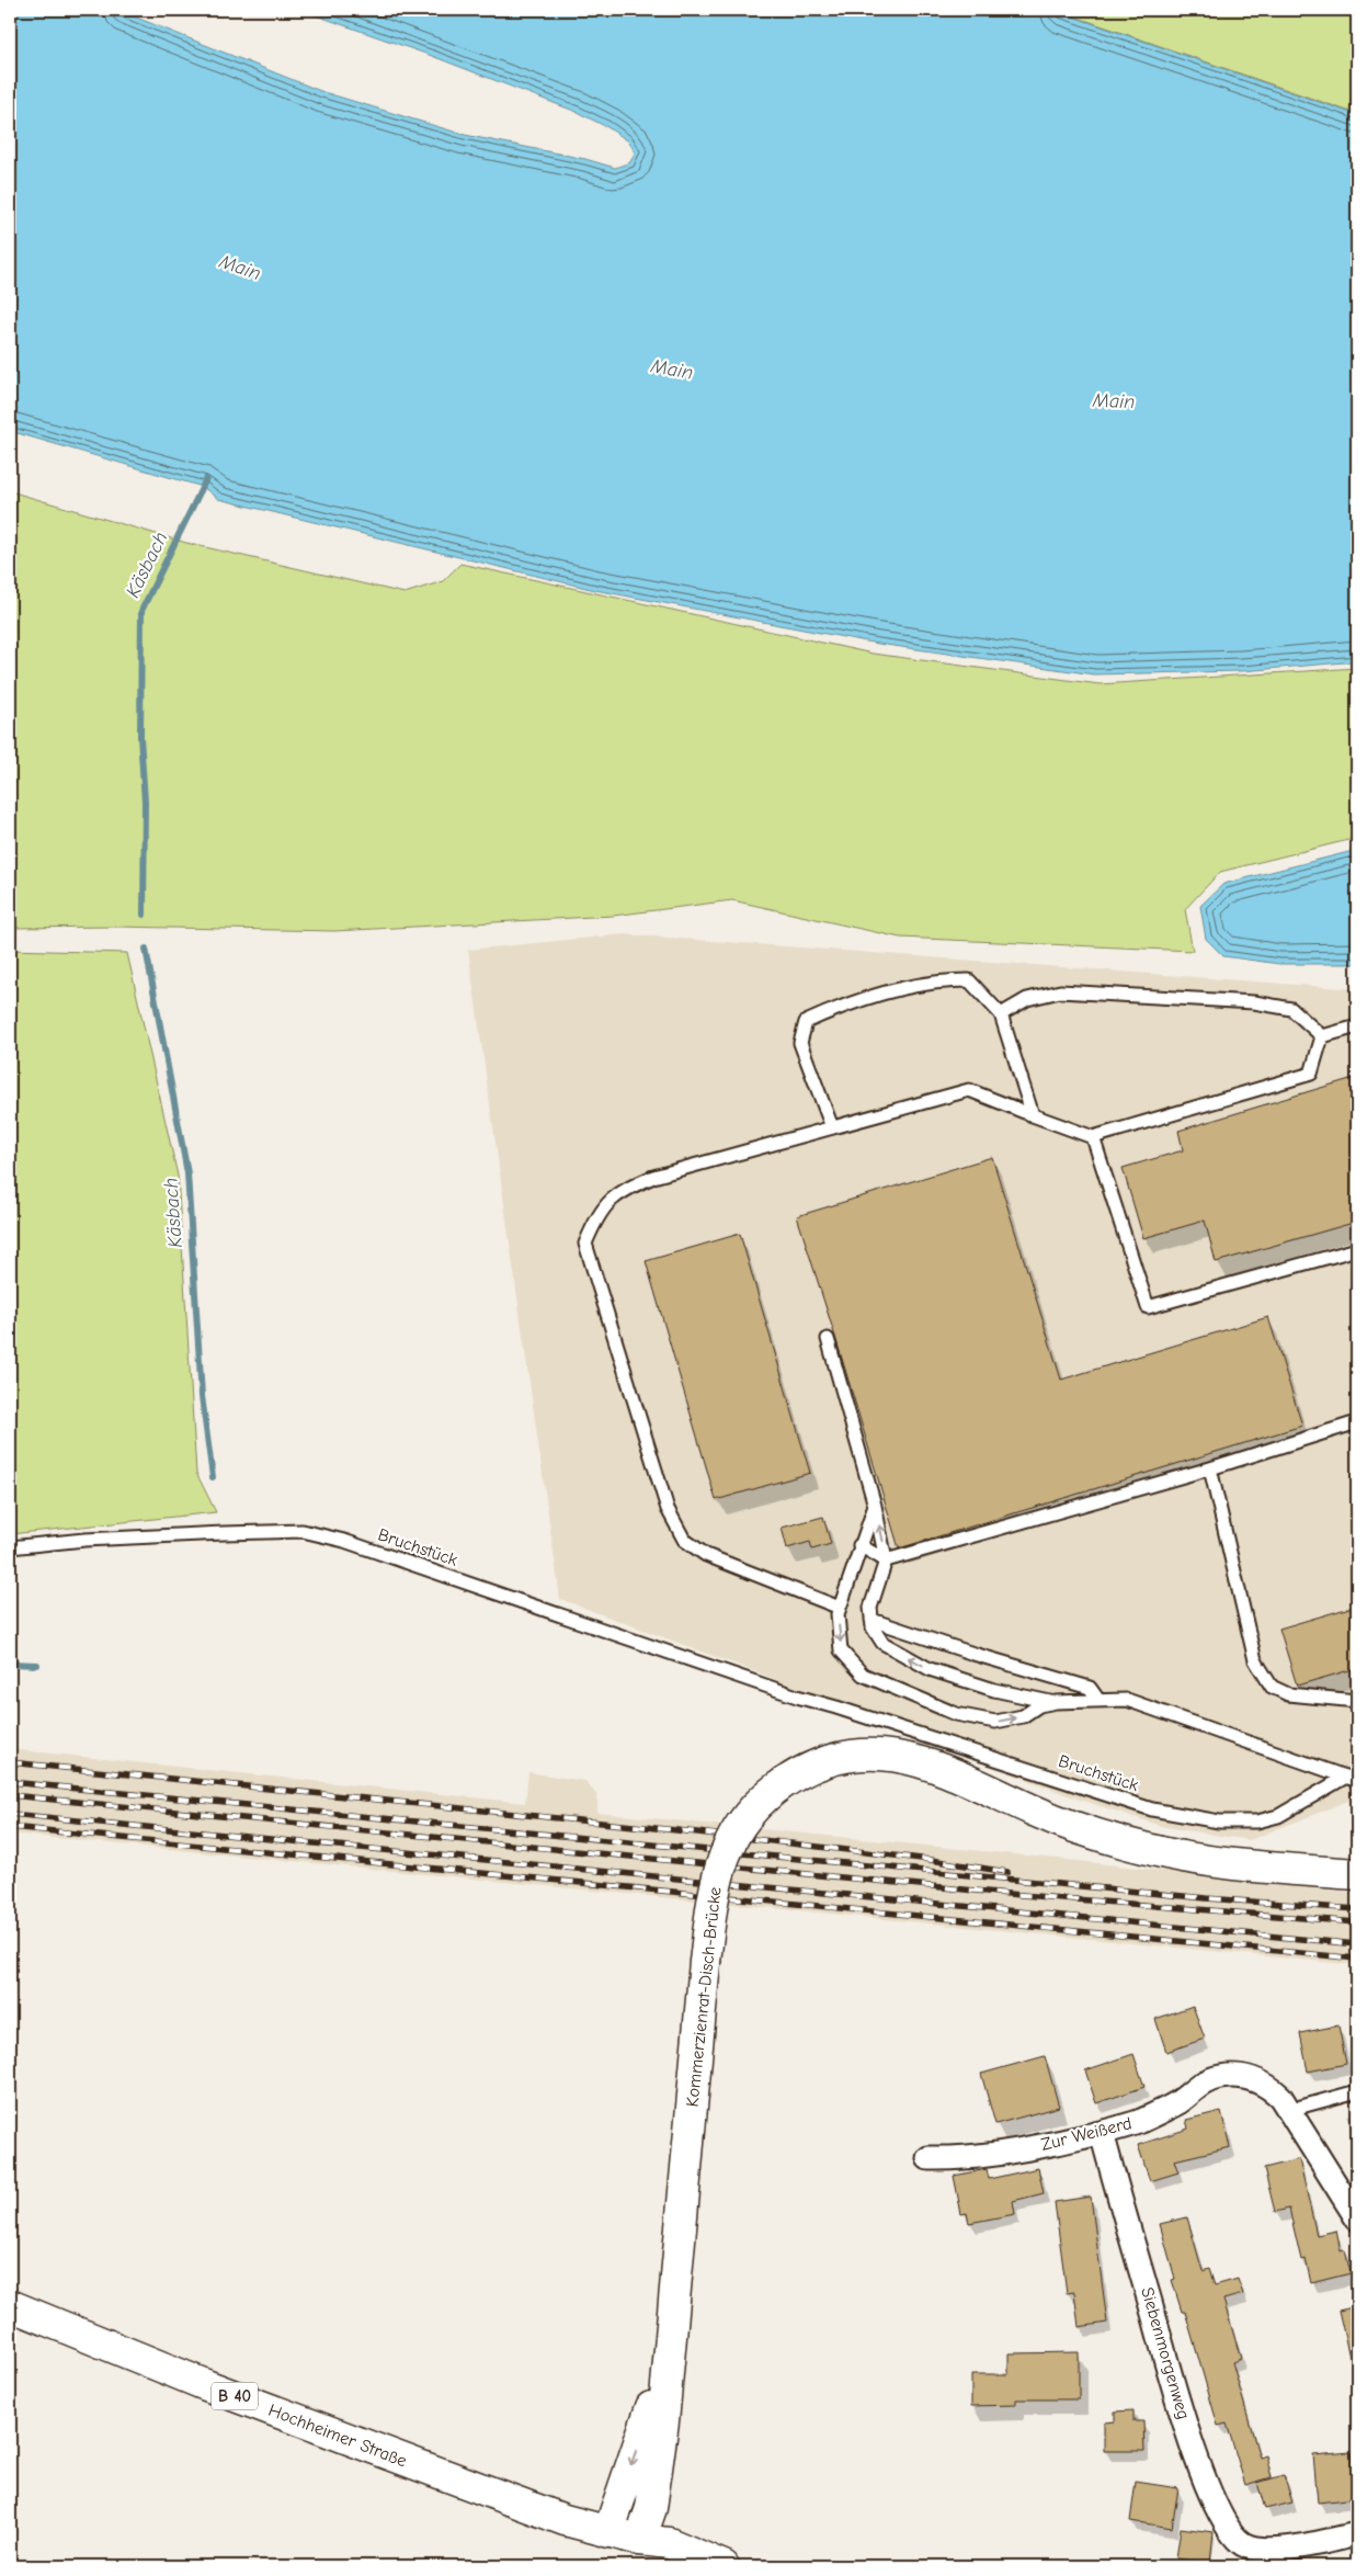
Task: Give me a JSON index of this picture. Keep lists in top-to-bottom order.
{
  "streets": {
    "street": [
      "Kommerzienrat-Disch-Brücke",
      "Zur Weißerd",
      "Siebenmorgenweg",
      "B 40",
      "Hochheimer Straße"
    ],
    "lane": ["Bruchstück"]
  },
  "crossings": [
    ["Kommerzienrat-Disch-Brücke", "Hochheimer Straße"],
    ["Zur Weißerd", "Siebenmorgenweg"]
  ],
  "water": ["Main", "Käsbach"]
}
